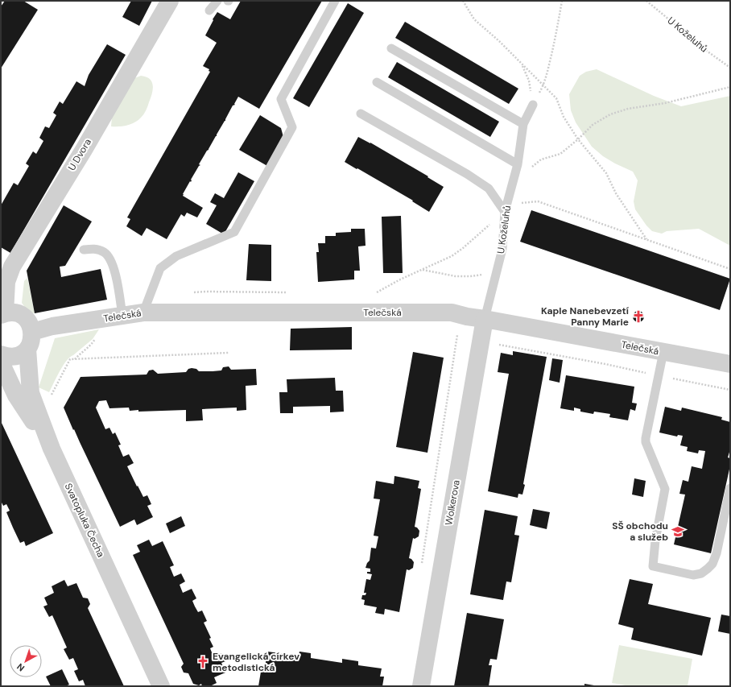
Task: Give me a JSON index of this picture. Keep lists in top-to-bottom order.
{
  "streets": {
    "street": [
      "U Dvora",
      "Telečská",
      "Wolkerova",
      "Svatopluka Čecha"
    ],
    "lane": ["U Koželuhů"]
  },
  "crossings": [
    ["U Koželuhů", "Telečská"],
    ["U Koželuhů", "Wolkerova"],
    ["Telečská", "Wolkerova"]
  ],
  "places": {
    "church": ["Kaple Nanebevzetí Panny Marie", "Evangelická církev metodistická"],
    "school or university": ["SŠ obchodu a služeb"]
  },
  "north": "bottom left"
}
